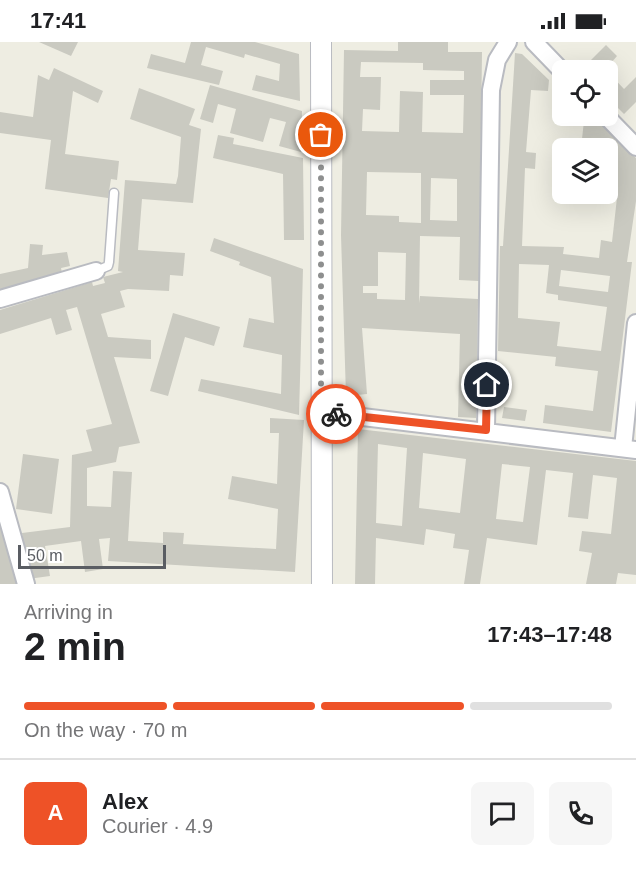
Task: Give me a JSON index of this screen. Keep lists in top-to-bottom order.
{
  "scale_bar": "50 m",
  "page": {
    "status": "17:41",
    "scale": "50 m",
    "heading": ["2 min", "Arriving in", "17:43–17:48"],
    "panel": ["Alex", "Courier · 4.9"],
    "bar": "On the way · 70 m",
    "round": "A"
  }
}
